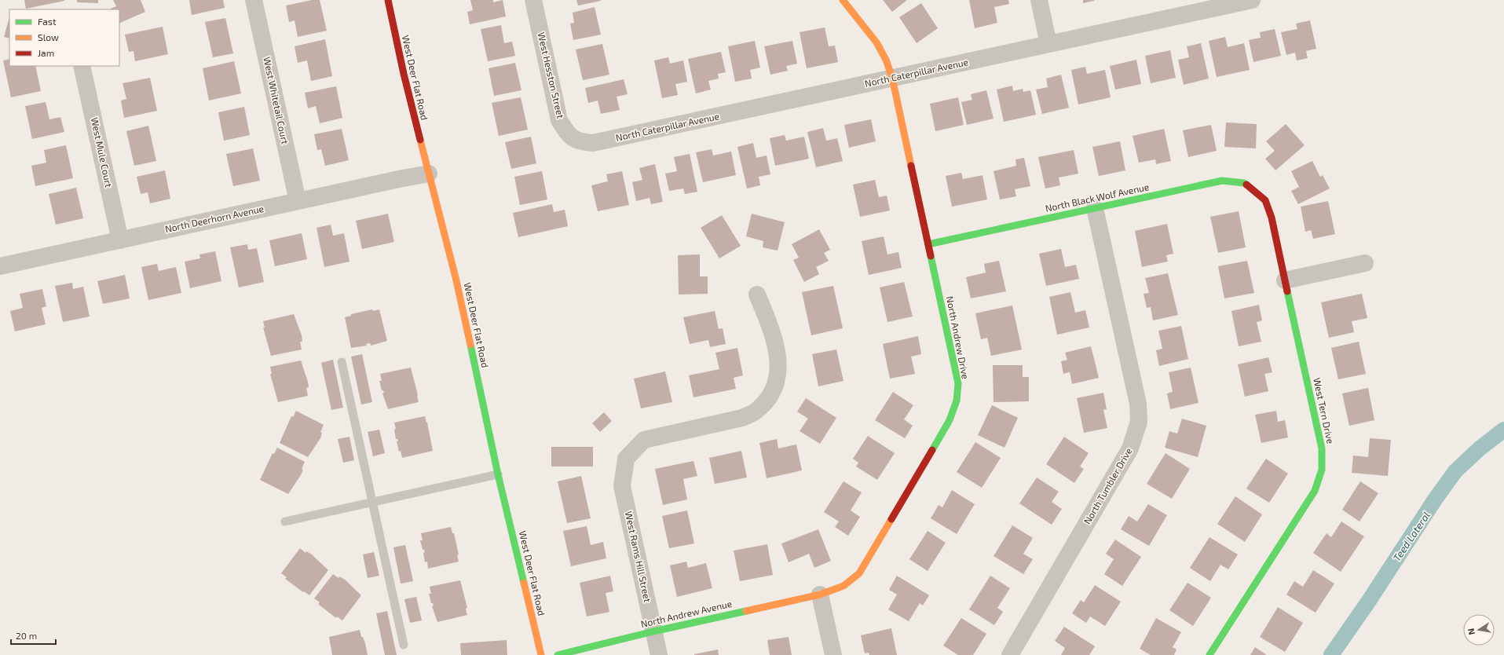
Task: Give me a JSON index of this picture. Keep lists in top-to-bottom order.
{
  "streets": {
    "street": [
      "North Caterpillar Avenue",
      "West Hesston Street",
      "West Deer Flat Road",
      "West Whitetail Court",
      "West Mule Court",
      "North Black Wolf Avenue",
      "North Deerhorn Avenue",
      "North Andrew Drive",
      "West Tern Drive",
      "North Tumbler Drive",
      "West Rams Hill Street",
      "North Andrew Avenue"
    ]
  },
  "crossings": [
    ["North Caterpillar Avenue", "West Hesston Street"],
    ["North Caterpillar Avenue", "North Andrew Drive"],
    ["West Deer Flat Road", "North Deerhorn Avenue"],
    ["West Whitetail Court", "North Deerhorn Avenue"],
    ["West Mule Court", "North Deerhorn Avenue"],
    ["North Black Wolf Avenue", "North Andrew Drive"],
    ["North Black Wolf Avenue", "West Tern Drive"],
    ["North Black Wolf Avenue", "North Tumbler Drive"],
    ["North Andrew Drive", "North Andrew Avenue"],
    ["West Rams Hill Street", "North Andrew Avenue"]
  ],
  "water": ["Teed Lateral"],
  "legend": ["Fast", "Slow", "Jam"],
  "scale_bar": "20 m",
  "north": "left"
}
